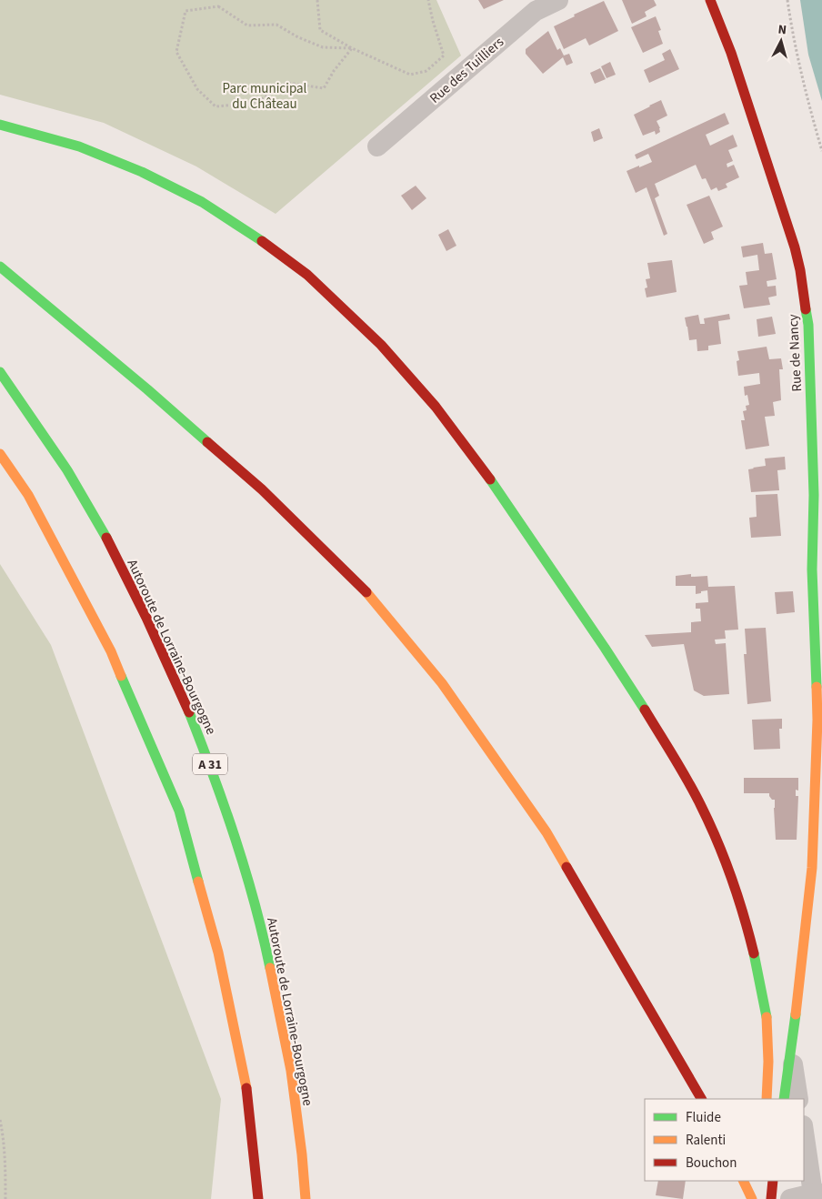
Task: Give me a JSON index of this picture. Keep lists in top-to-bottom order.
{
  "streets": {
    "main road": ["Rue de Nancy", "Autoroute de Lorraine-Bourgogne", "A 31"],
    "street": ["Rue des Tuilliers"]
  },
  "parks": ["Parc municipal du Château"],
  "legend": ["Fluide", "Ralenti", "Bouchon"],
  "north": "top"
}
